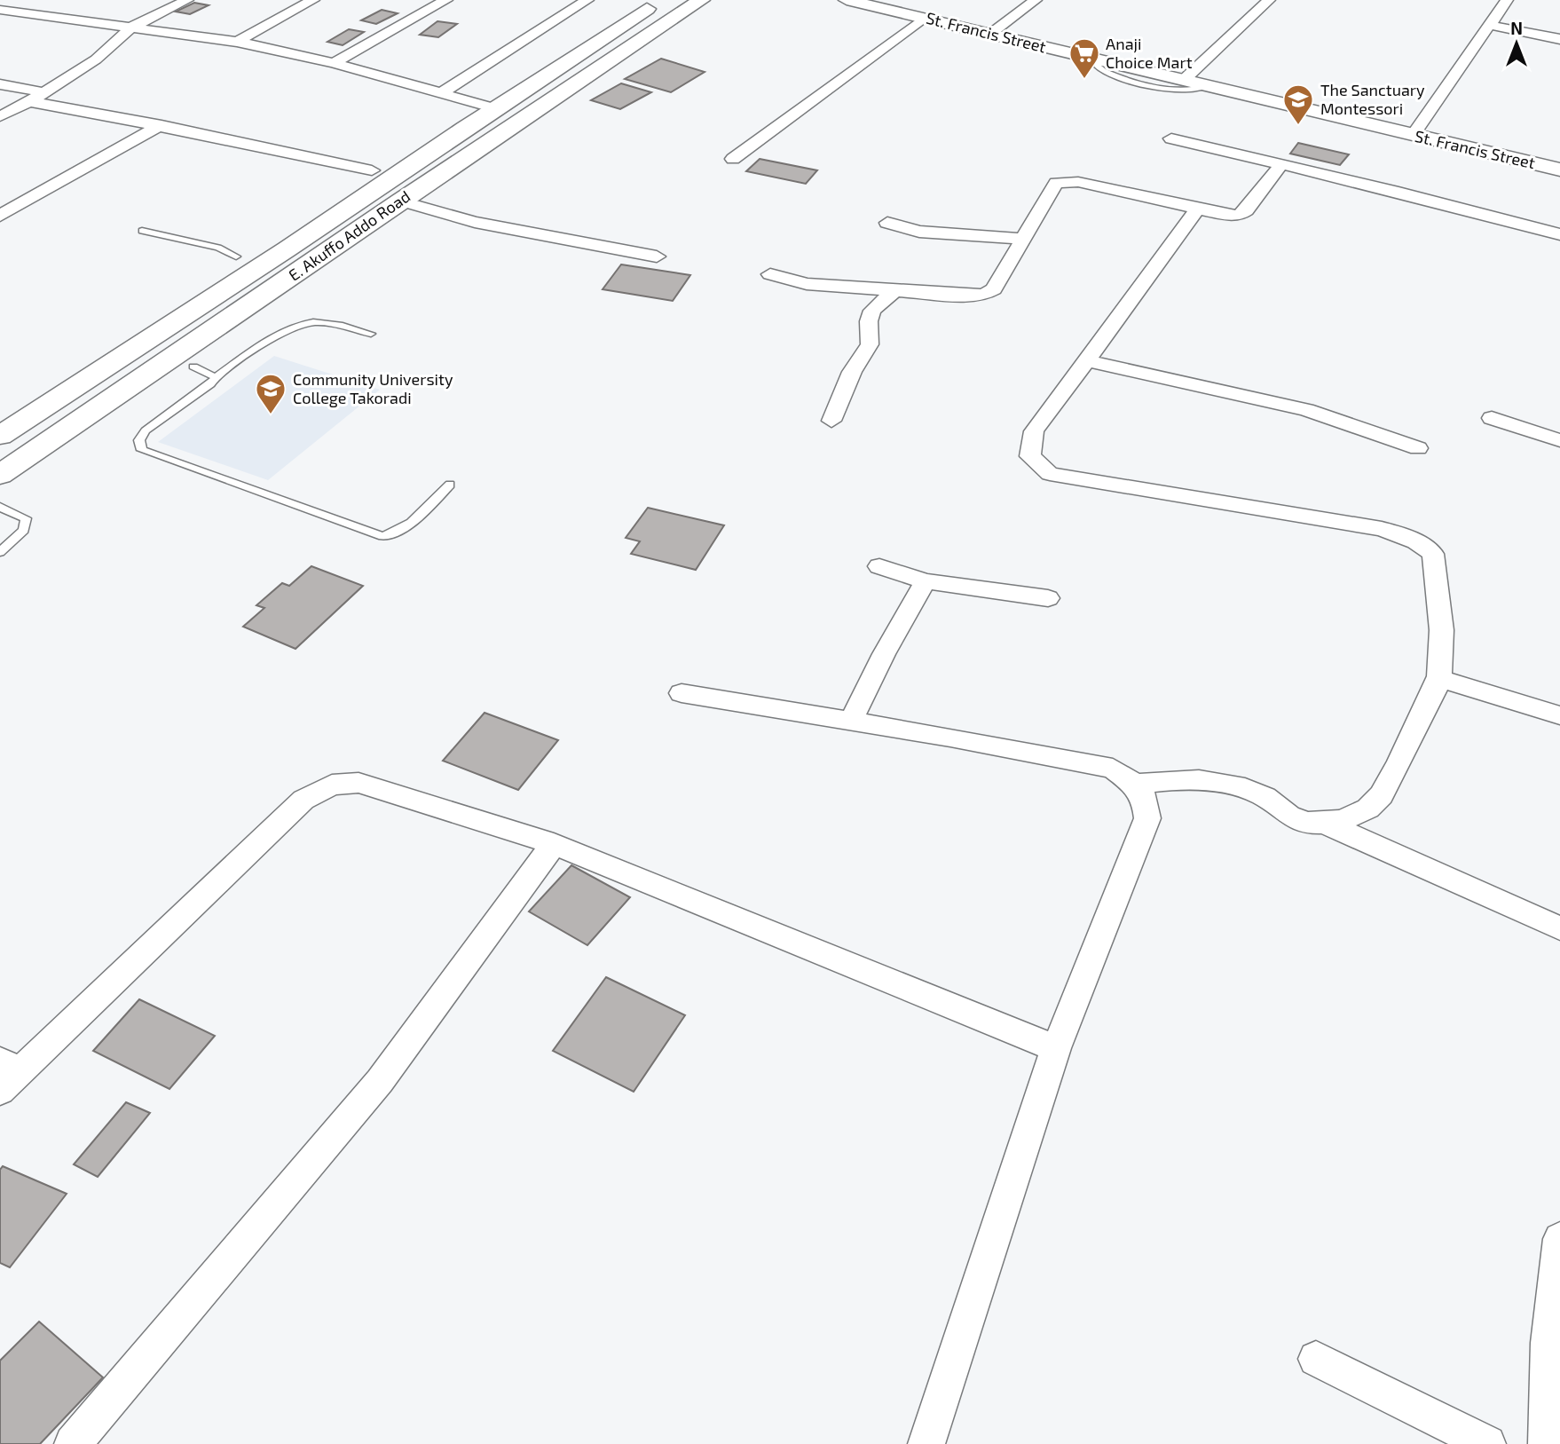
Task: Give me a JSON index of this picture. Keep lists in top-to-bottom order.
{
  "streets": {
    "main road": ["E. Akuffo Addo Road"],
    "street": ["St. Francis Street"]
  },
  "places": {
    "supermarket": ["Anaji Choice Mart"],
    "school or university": ["The Sanctuary Montessori", "Community University College Takoradi"]
  },
  "north": "top"
}
